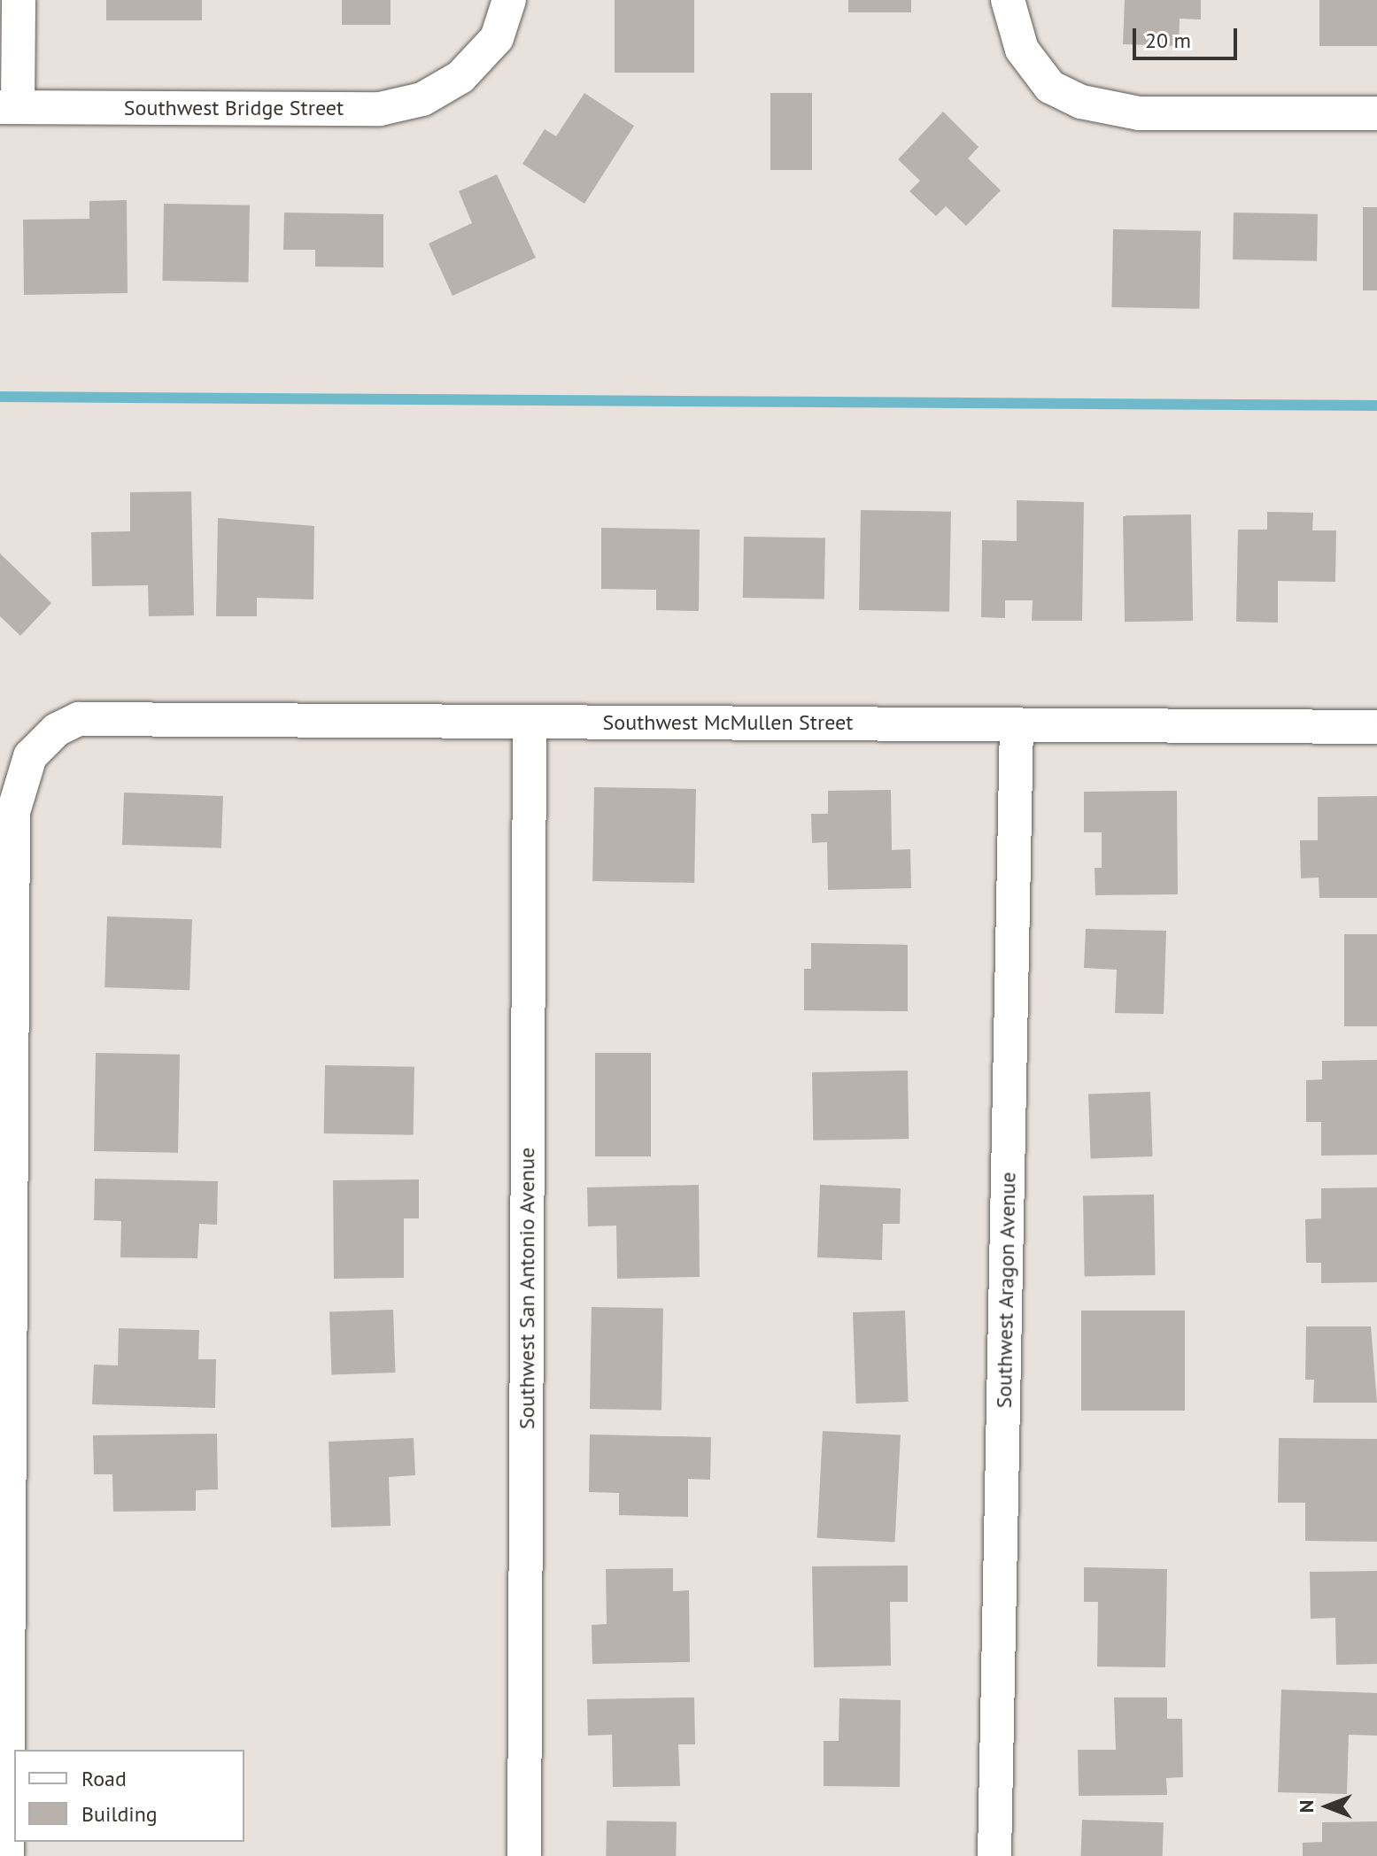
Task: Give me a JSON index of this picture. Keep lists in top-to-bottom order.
{
  "streets": {
    "street": [
      "Southwest Bridge Street",
      "Southwest McMullen Street",
      "Southwest San Antonio Avenue",
      "Southwest Aragon Avenue"
    ]
  },
  "crossings": [
    ["Southwest McMullen Street", "Southwest San Antonio Avenue"],
    ["Southwest McMullen Street", "Southwest Aragon Avenue"]
  ],
  "legend": ["Road", "Building"],
  "scale_bar": "20 m",
  "north": "left"
}
